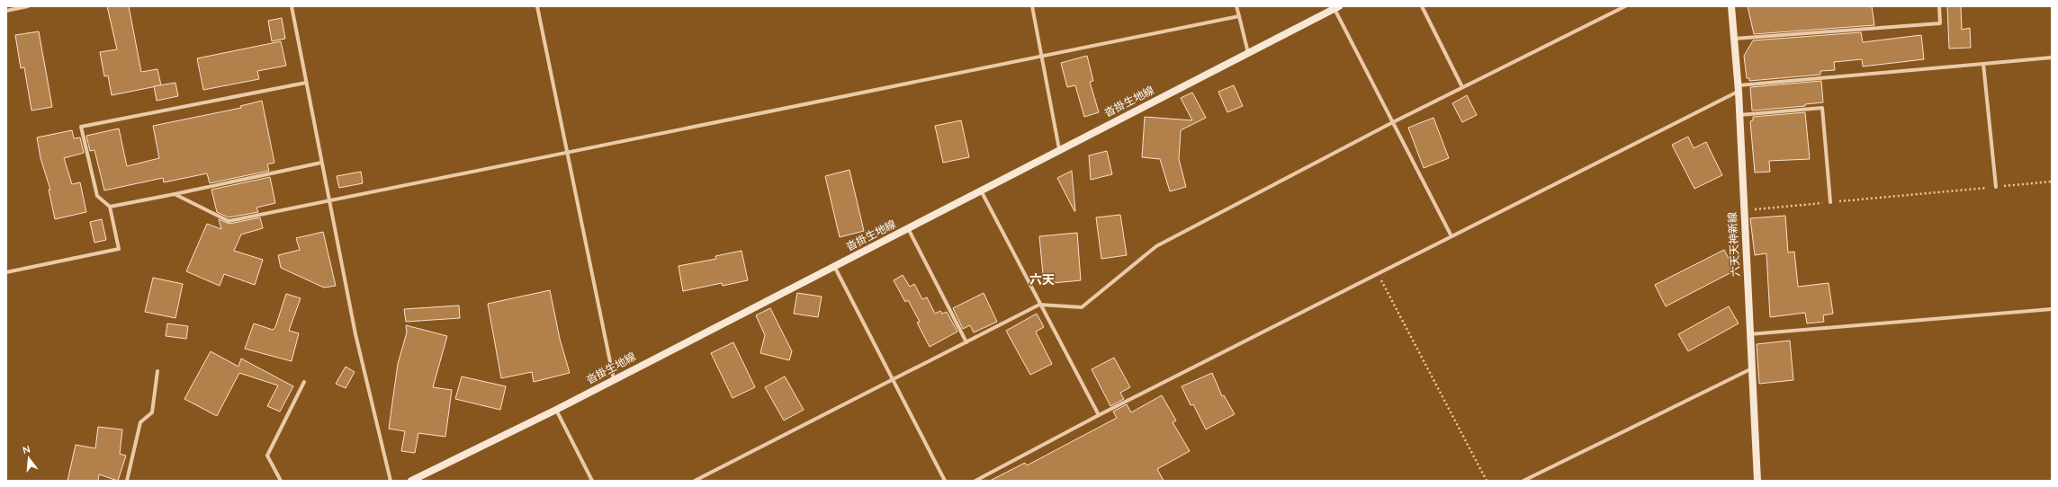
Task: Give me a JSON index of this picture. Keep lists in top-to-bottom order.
{
  "streets": {
    "main road": ["沓掛生地線", "六天天神新線"]
  },
  "districts": ["六天"],
  "north": "top"
}
